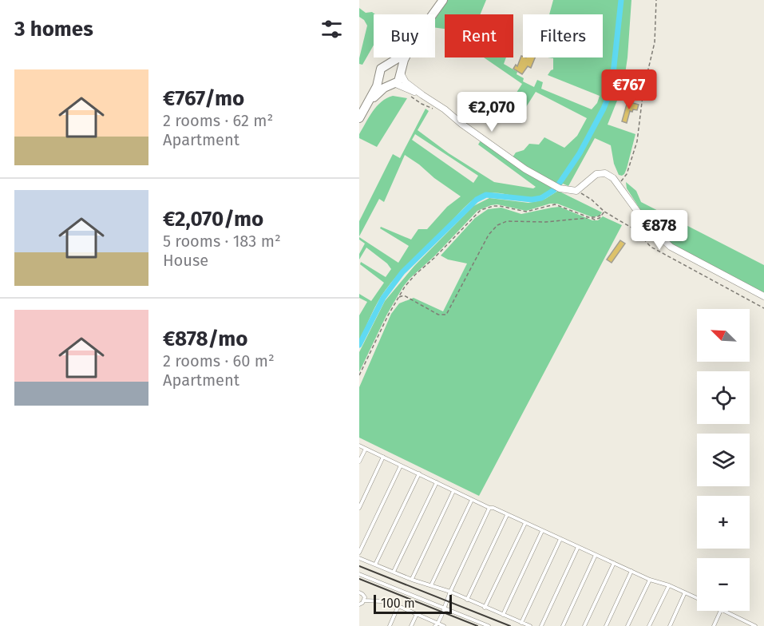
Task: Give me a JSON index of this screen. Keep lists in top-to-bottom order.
{
  "scale_bar": "100 m",
  "north": "top left",
  "page": {
    "heading": "3 homes",
    "chip": ["Buy", "Rent", "Filters"],
    "list": [
      {
        "name": "€767/mo",
        "note": "2 rooms · 62 m² · Apartment"
      },
      {
        "name": "€2,070/mo",
        "note": "5 rooms · 183 m² · House"
      },
      {
        "name": "€878/mo",
        "note": "2 rooms · 60 m² · Apartment"
      }
    ],
    "price": ["€767", "€2,070", "€878"],
    "map_buttons": ["+", "−"],
    "scale": "100 m"
  }
}
